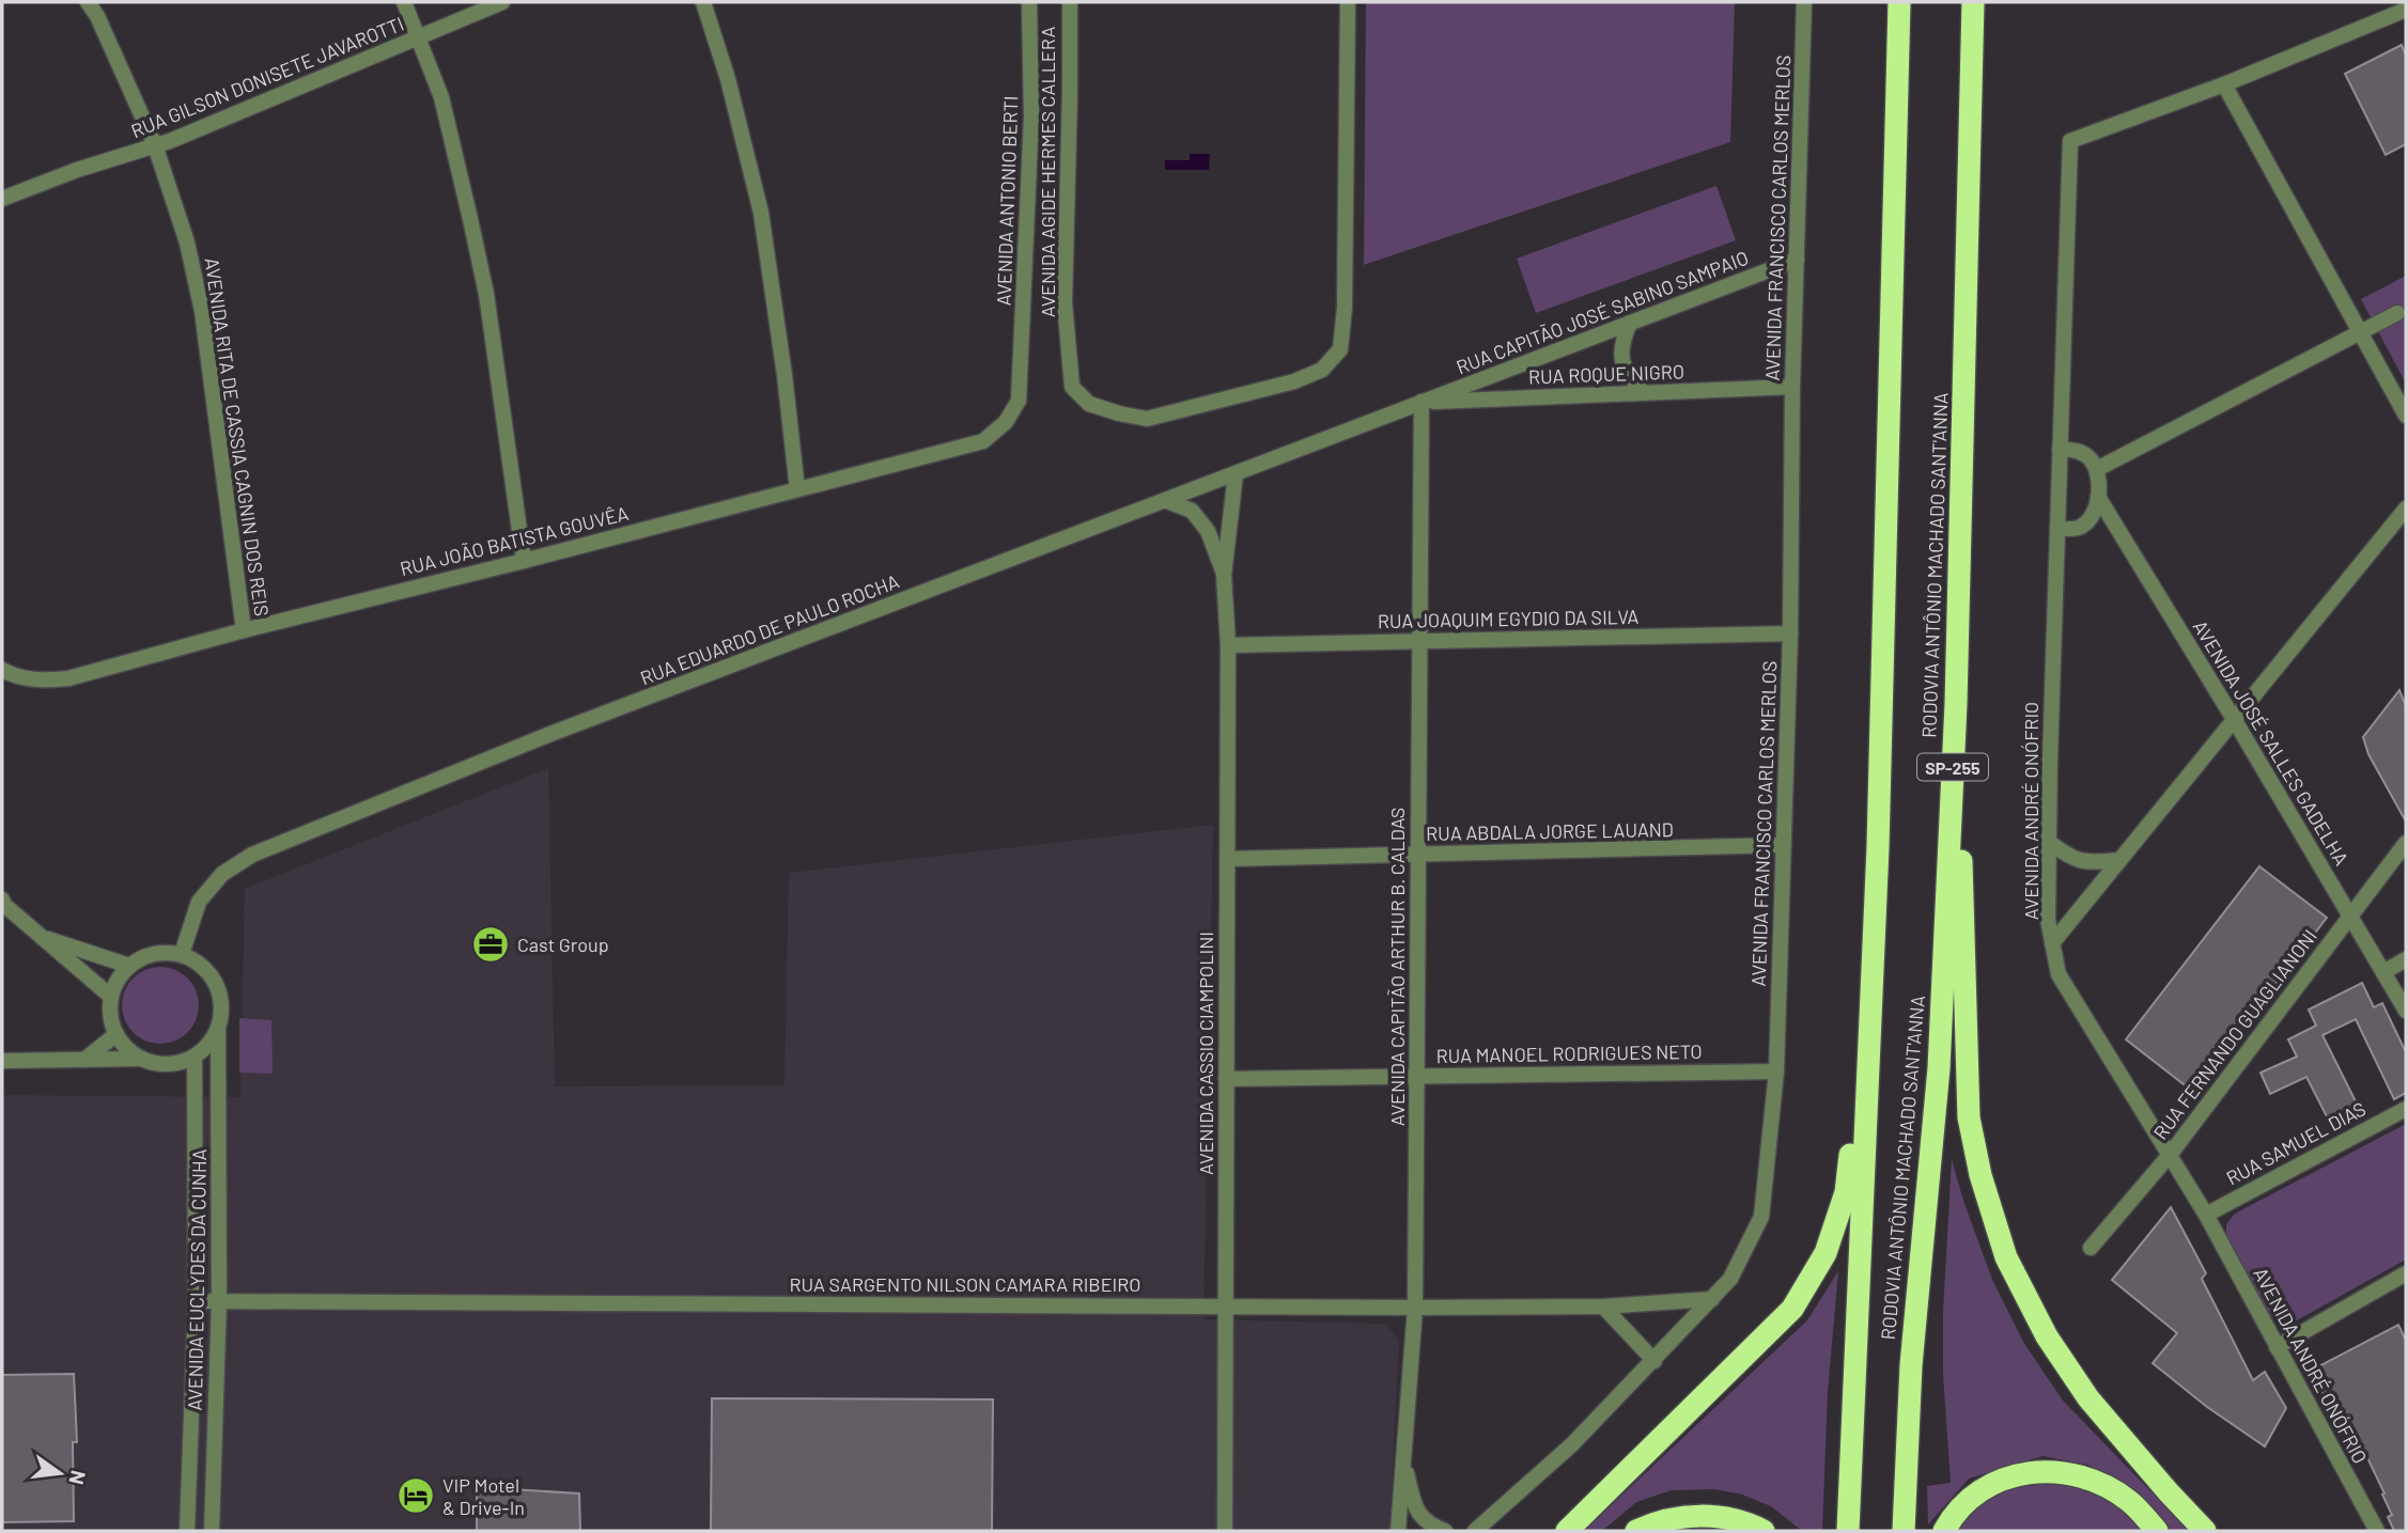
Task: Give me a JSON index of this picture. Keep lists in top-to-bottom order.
{
  "streets": {
    "highway": ["RODOVIA ANTÔNIO MACHADO SANT'ANNA", "SP-255"],
    "street": [
      "RUA GILSON DONISETE JAVAROTTI",
      "AVENIDA AGIDE HERMES CALLERA",
      "AVENIDA ANTONIO BERTI",
      "AVENIDA FRANCISCO CARLOS MERLOS",
      "RUA CAPITÃO JOSÉ SABINO SAMPAIO",
      "RUA ROQUE NIGRO",
      "AVENIDA RITA DE CASSIA CAGNIN DOS REIS",
      "RUA JOÃO BATISTA GOUVÊA",
      "RUA JOAQUIM EGYDIO DA SILVA",
      "RUA EDUARDO DE PAULO ROCHA",
      "AVENIDA JOSÉ SALLES GADELHA",
      "AVENIDA ANDRÉ ONÓFRIO",
      "RUA ABDALA JORGE LAUAND",
      "AVENIDA CAPITÃO ARTHUR B. CALDAS",
      "RUA FERNANDO GUAGLIANONI",
      "AVENIDA CASSIO CIAMPOLINI",
      "RUA MANOEL RODRIGUES NETO",
      "RUA SAMUEL DIAS",
      "AVENIDA EUCLYDES DA CUNHA",
      "RUA SARGENTO NILSON CAMARA RIBEIRO"
    ]
  },
  "crossings": [
    ["RUA GILSON DONISETE JAVAROTTI", "AVENIDA RITA DE CASSIA CAGNIN DOS REIS"],
    ["AVENIDA ANTONIO BERTI", "RUA JOÃO BATISTA GOUVÊA"],
    ["AVENIDA FRANCISCO CARLOS MERLOS", "RUA CAPITÃO JOSÉ SABINO SAMPAIO"],
    ["AVENIDA FRANCISCO CARLOS MERLOS", "RUA ROQUE NIGRO"],
    ["AVENIDA FRANCISCO CARLOS MERLOS", "RUA JOAQUIM EGYDIO DA SILVA"],
    ["AVENIDA FRANCISCO CARLOS MERLOS", "RUA ABDALA JORGE LAUAND"],
    ["AVENIDA FRANCISCO CARLOS MERLOS", "RUA MANOEL RODRIGUES NETO"],
    ["AVENIDA FRANCISCO CARLOS MERLOS", "RUA SARGENTO NILSON CAMARA RIBEIRO"],
    ["RUA CAPITÃO JOSÉ SABINO SAMPAIO", "RUA ROQUE NIGRO"],
    ["RUA CAPITÃO JOSÉ SABINO SAMPAIO", "RUA EDUARDO DE PAULO ROCHA"],
    ["RUA CAPITÃO JOSÉ SABINO SAMPAIO", "AVENIDA CAPITÃO ARTHUR B. CALDAS"],
    ["RUA ROQUE NIGRO", "RUA EDUARDO DE PAULO ROCHA"],
    ["RUA ROQUE NIGRO", "AVENIDA CAPITÃO ARTHUR B. CALDAS"],
    ["AVENIDA RITA DE CASSIA CAGNIN DOS REIS", "RUA JOÃO BATISTA GOUVÊA"],
    ["RUA JOAQUIM EGYDIO DA SILVA", "AVENIDA CAPITÃO ARTHUR B. CALDAS"],
    ["RUA JOAQUIM EGYDIO DA SILVA", "AVENIDA CASSIO CIAMPOLINI"],
    ["RUA EDUARDO DE PAULO ROCHA", "AVENIDA CAPITÃO ARTHUR B. CALDAS"],
    ["RUA EDUARDO DE PAULO ROCHA", "AVENIDA EUCLYDES DA CUNHA"],
    ["AVENIDA JOSÉ SALLES GADELHA", "RUA FERNANDO GUAGLIANONI"],
    ["AVENIDA ANDRÉ ONÓFRIO", "RUA FERNANDO GUAGLIANONI"],
    ["AVENIDA ANDRÉ ONÓFRIO", "RUA SAMUEL DIAS"],
    ["RUA ABDALA JORGE LAUAND", "AVENIDA CAPITÃO ARTHUR B. CALDAS"],
    ["RUA ABDALA JORGE LAUAND", "AVENIDA CASSIO CIAMPOLINI"],
    ["AVENIDA CAPITÃO ARTHUR B. CALDAS", "RUA MANOEL RODRIGUES NETO"],
    ["AVENIDA CAPITÃO ARTHUR B. CALDAS", "RUA SARGENTO NILSON CAMARA RIBEIRO"],
    ["AVENIDA CASSIO CIAMPOLINI", "RUA MANOEL RODRIGUES NETO"],
    ["AVENIDA CASSIO CIAMPOLINI", "RUA SARGENTO NILSON CAMARA RIBEIRO"],
    ["AVENIDA EUCLYDES DA CUNHA", "RUA SARGENTO NILSON CAMARA RIBEIRO"]
  ],
  "places": {
    "office": ["Cast Group"],
    "hotel": ["VIP Motel & Drive-In"]
  },
  "north": "right"
}
